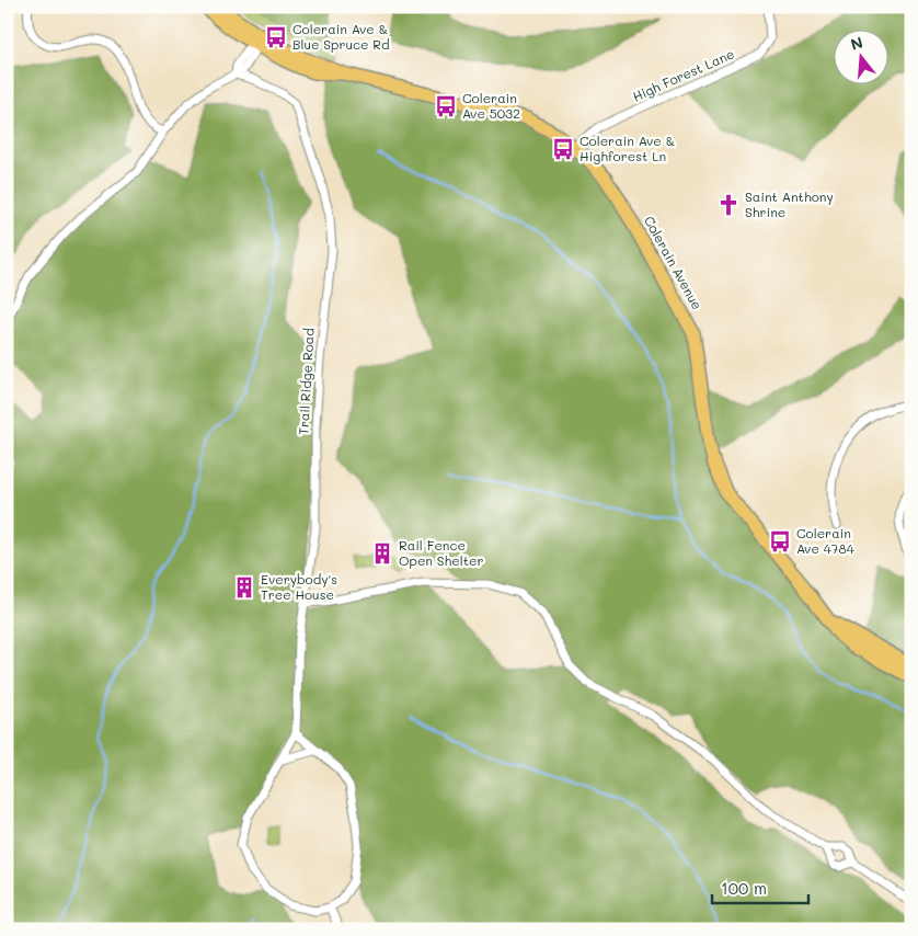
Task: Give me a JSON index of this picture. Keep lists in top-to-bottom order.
{
  "streets": {
    "main road": ["Colerain Avenue"],
    "street": ["High Forest Lane", "Trail Ridge Road"]
  },
  "crossings": [
    ["High Forest Lane", "Colerain Avenue"]
  ],
  "places": {
    "bus stop": [
      "Colerain Ave & Blue Spruce Rd",
      "Colerain Ave 5032",
      "Colerain Ave & Highforest Ln",
      "Colerain Ave 4784"
    ],
    "church": ["Saint Anthony Shrine"],
    "building": ["Rail Fence Open Shelter", "Everybody's Tree House"]
  },
  "scale_bar": "100 m",
  "north": "top"
}
